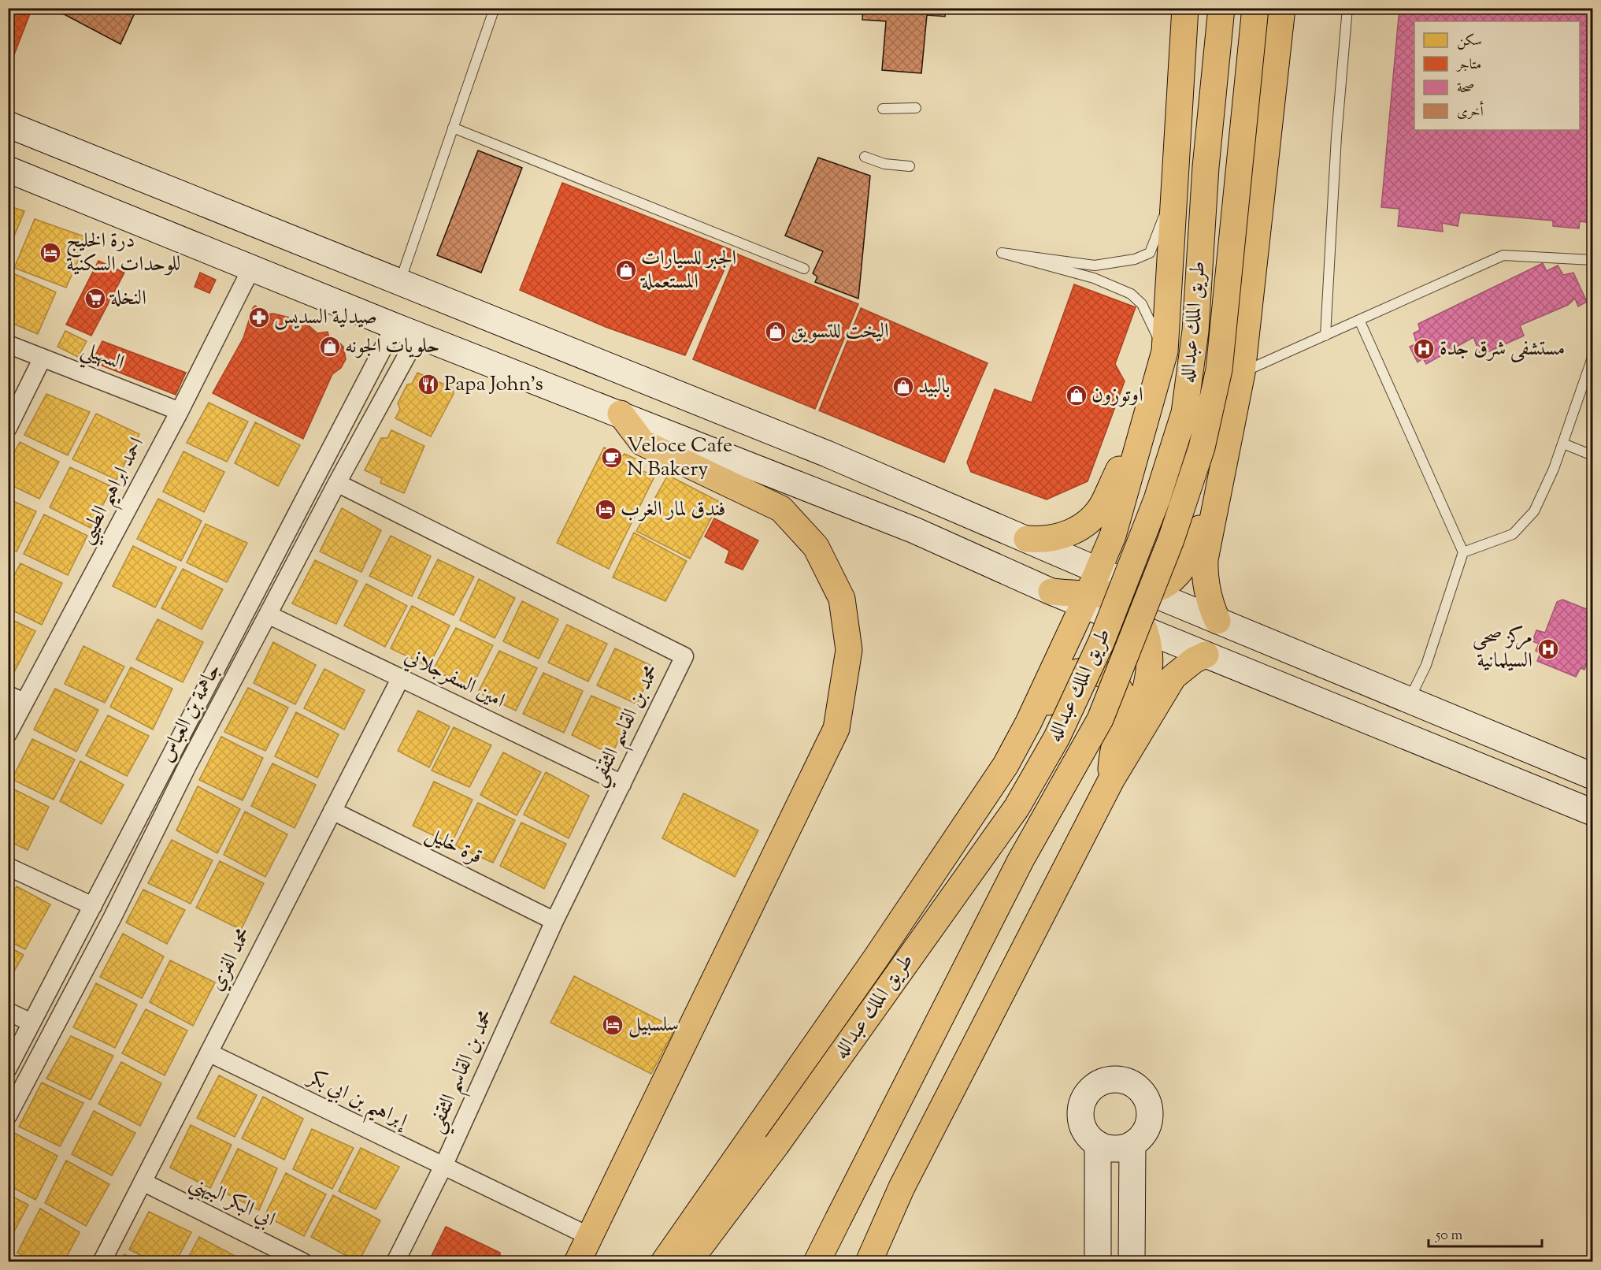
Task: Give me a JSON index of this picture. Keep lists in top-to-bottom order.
{
  "streets": {
    "main road": ["طريق الملك عبدالله"],
    "street": [
      "السهيلي",
      "احمد ابراهيم الطيبي",
      "امين السفرجلاني",
      "جاهمة بن العباس",
      "محمد بن القاسم الثقفي",
      "قرة خليل",
      "محمد الفزي",
      "إبراهيم بن ابي بكر",
      "ابي البكر البيهني"
    ]
  },
  "crossings": [
    ["السهيلي", "احمد ابراهيم الطيبي"],
    ["امين السفرجلاني", "جاهمة بن العباس"],
    ["امين السفرجلاني", "محمد بن القاسم الثقفي"],
    ["امين السفرجلاني", "محمد الفزي"],
    ["جاهمة بن العباس", "محمد بن القاسم الثقفي"],
    ["محمد بن القاسم الثقفي", "قرة خليل"],
    ["محمد بن القاسم الثقفي", "إبراهيم بن ابي بكر"],
    ["قرة خليل", "محمد الفزي"],
    ["محمد الفزي", "إبراهيم بن ابي بكر"],
    ["محمد الفزي", "ابي البكر البيهني"]
  ],
  "places": {
    "hotel": ["درة الخليج للوحدات السكنية", "فندق لمار الغرب", "سلسبيل"],
    "shop": [
      "الجبر للسيارات المستعملة",
      "اليخت للتسويق",
      "حلويات الجونه",
      "بالبيد",
      "اوتوزون"
    ],
    "supermarket": ["النخلة"],
    "pharmacy": ["صيدلية السديس"],
    "hospital": ["مستشفى شرق جدة", "مركز صحي السيلمانية"],
    "restaurant": ["Papa John's"],
    "cafe": ["Veloce Cafe N Bakery"]
  },
  "legend": [
    "سكن",
    "متاجر",
    "صحة",
    "أخرى"
  ],
  "scale_bar": "50 m"
}
